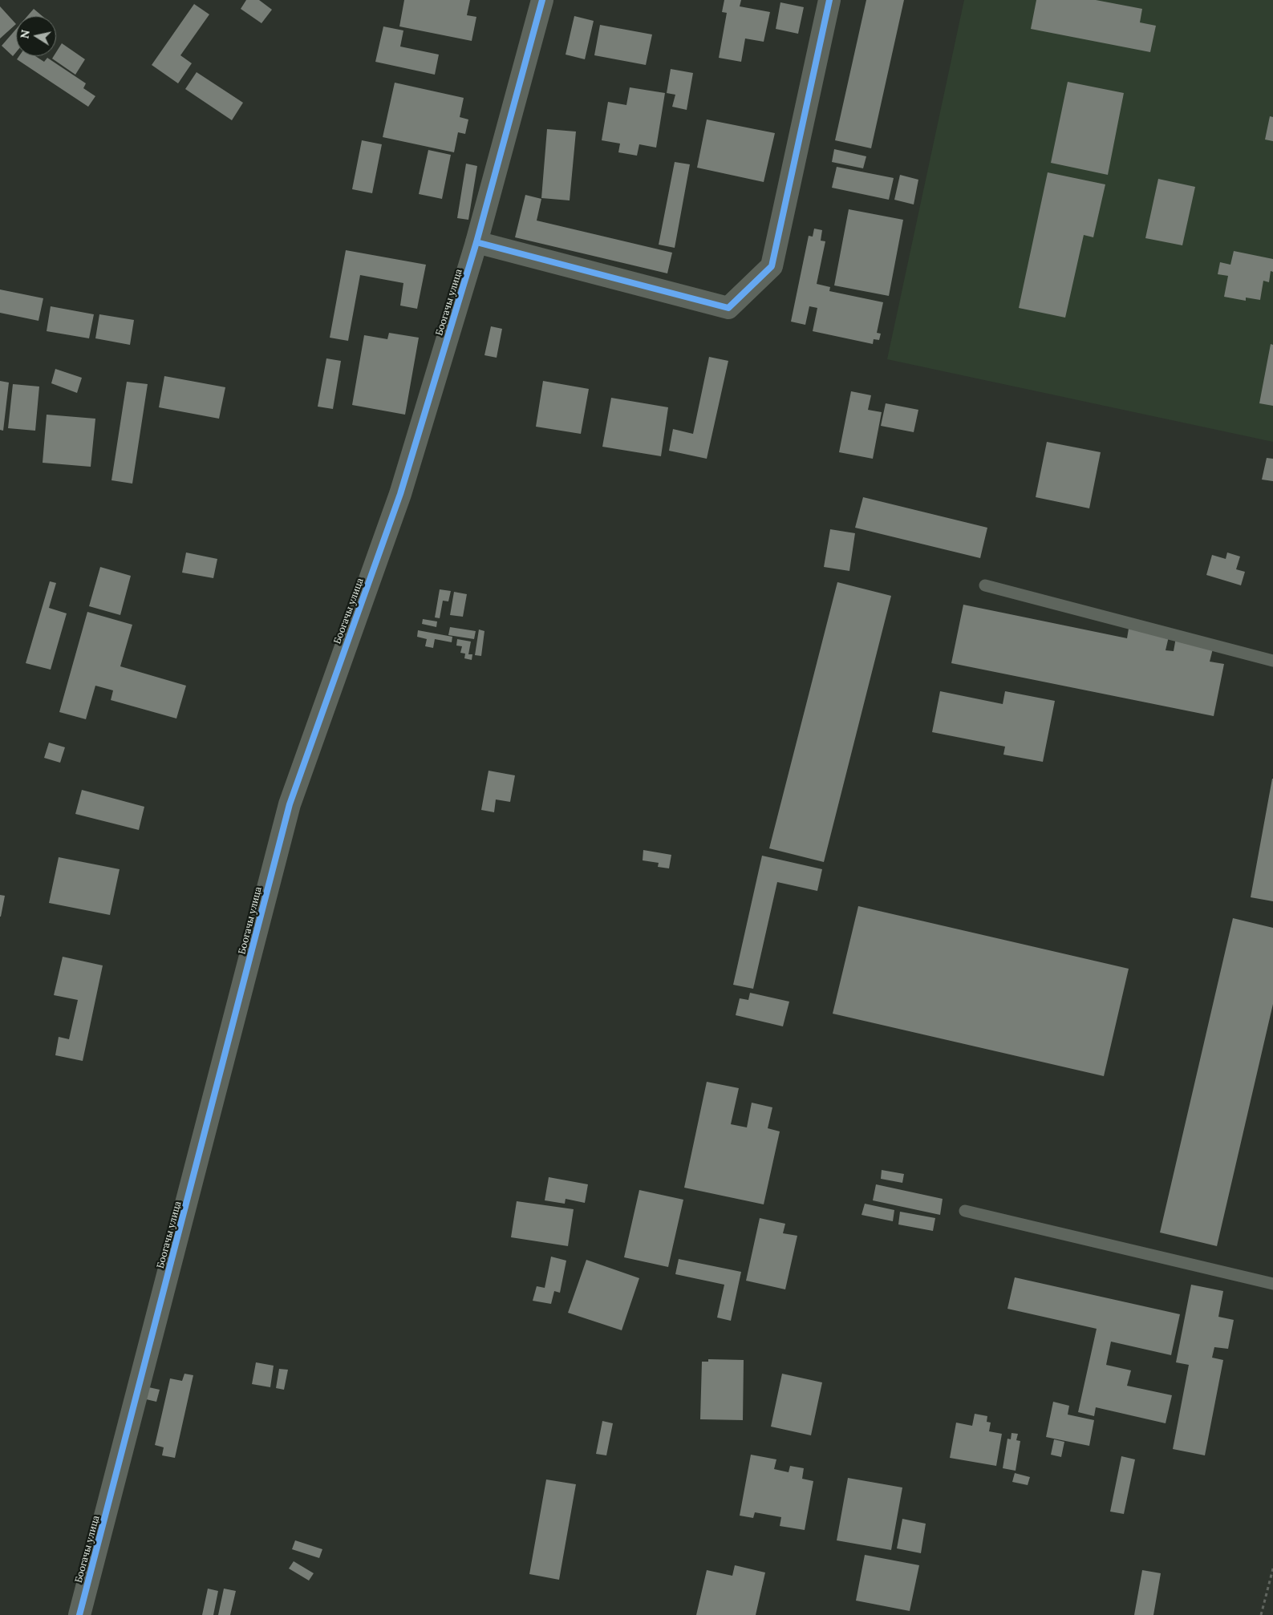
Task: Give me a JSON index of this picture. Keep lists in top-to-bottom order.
{
  "streets": {
    "street": ["Боогачы улица"]
  },
  "north": "left"
}
